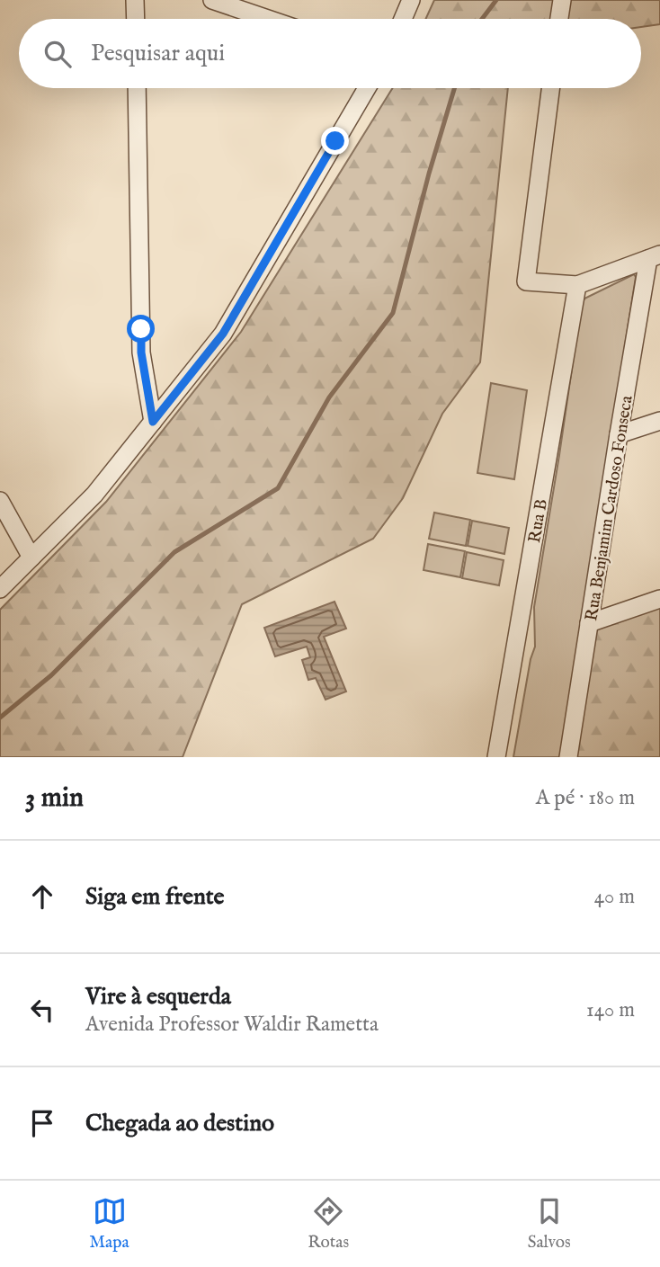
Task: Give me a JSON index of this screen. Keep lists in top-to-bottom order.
{
  "streets": {
    "street": ["Rua Benjamim Cardoso Fonseca", "Rua B"]
  },
  "page": {
    "search": "Pesquisar aqui",
    "heading": ["3 min", "A pé · 180 m"],
    "list": [
      ["Siga em frente", "40 m"],
      ["Vire à esquerda", "Avenida Professor Waldir Rametta", "140 m"],
      "Chegada ao destino"
    ],
    "nav": ["Mapa", "Rotas", "Salvos"]
  }
}
